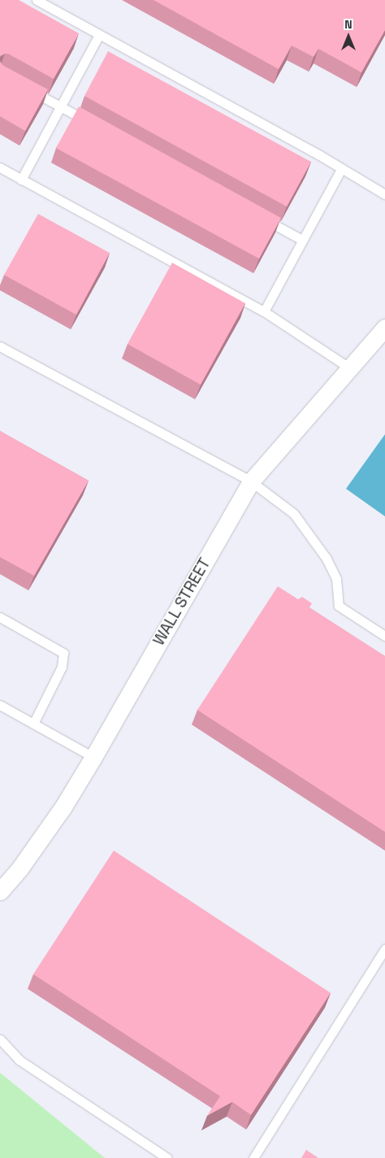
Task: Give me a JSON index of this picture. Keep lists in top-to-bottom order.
{
  "streets": {
    "street": ["WALL STREET"]
  },
  "north": "top"
}
